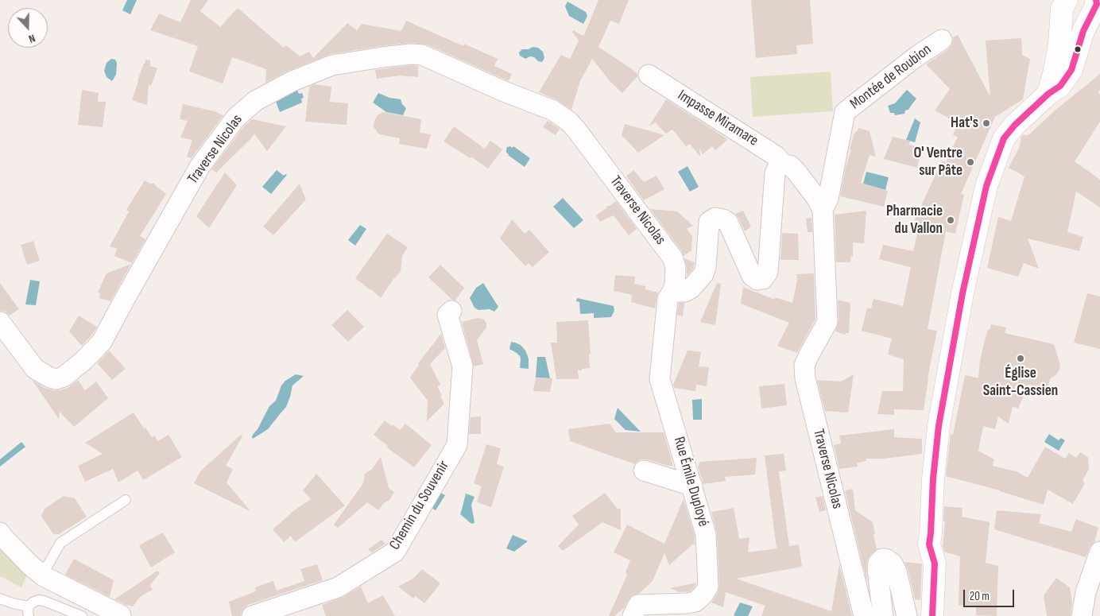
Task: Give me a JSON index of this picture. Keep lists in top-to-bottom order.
{
  "streets": {
    "street": [
      "Montée de Roubion",
      "Impasse Miramare",
      "Traverse Nicolas",
      "Rue Émile Duployé",
      "Chemin du Souvenir"
    ]
  },
  "crossings": [
    ["Montée de Roubion", "Traverse Nicolas"],
    ["Impasse Miramare", "Traverse Nicolas"],
    ["Traverse Nicolas", "Rue Émile Duployé"]
  ],
  "places": [
    "Hat's",
    "O' Ventre sur Pâte",
    "Pharmacie du Vallon",
    "Église Saint-Cassien"
  ],
  "scale_bar": "20 m",
  "north": "bottom"
}
